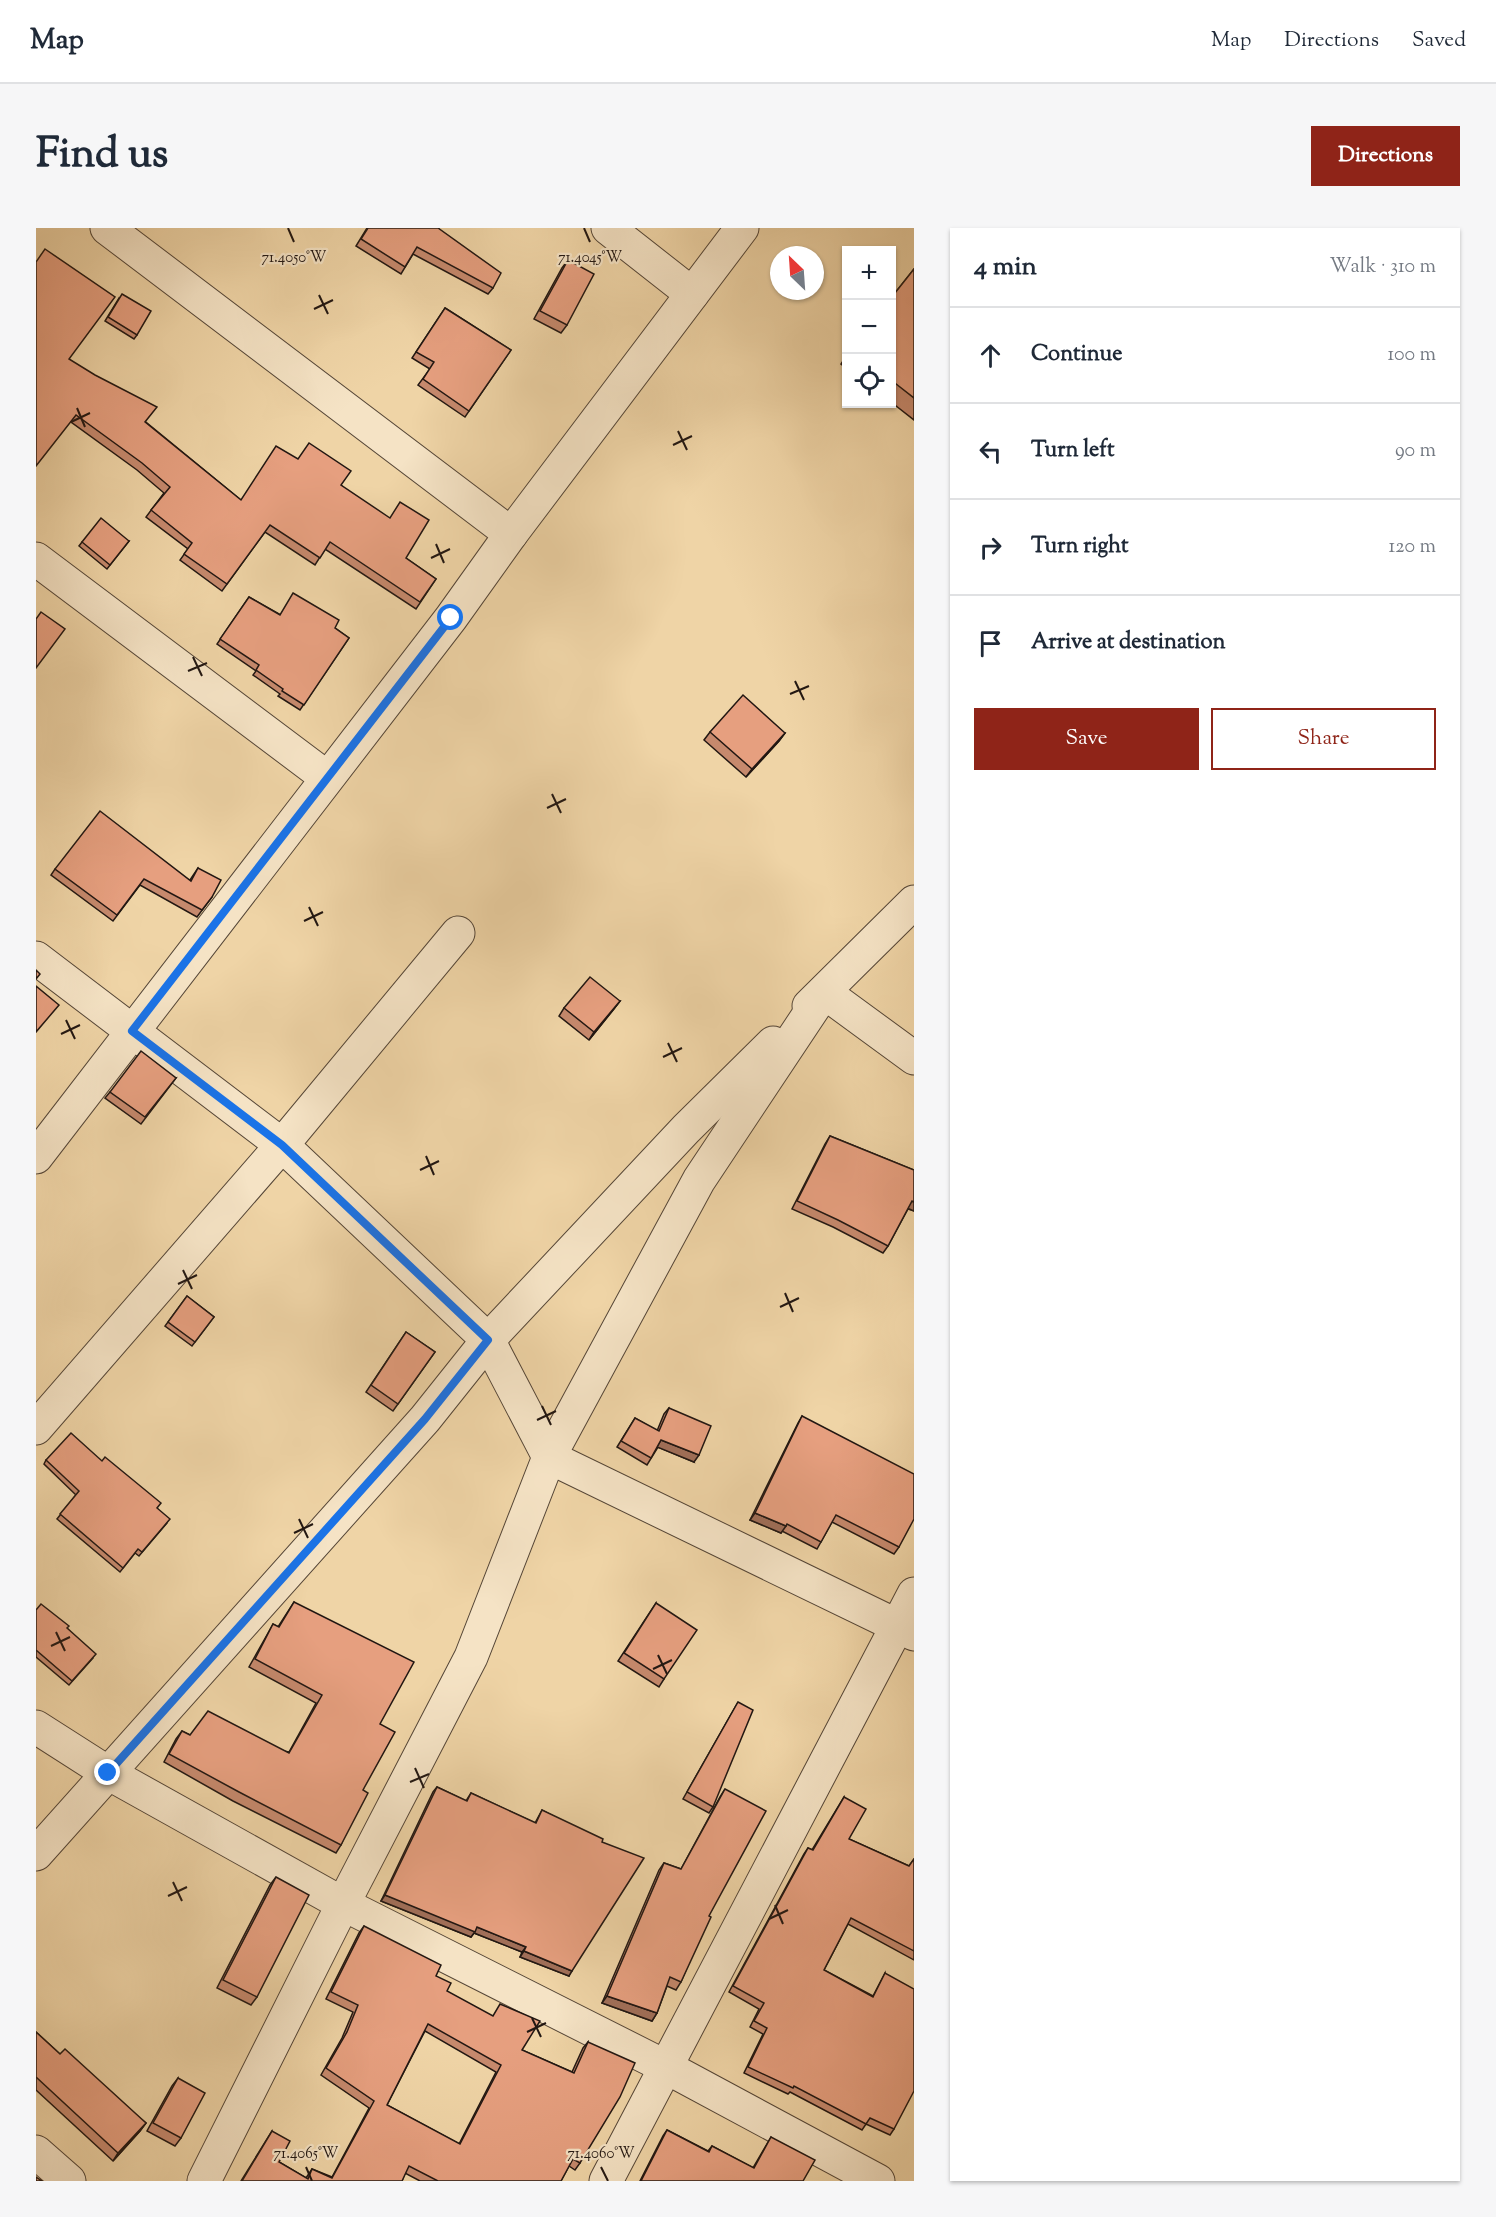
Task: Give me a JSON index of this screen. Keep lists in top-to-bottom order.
{
  "north": "top left",
  "page": {
    "header": "Map",
    "nav": ["Map", "Directions", "Saved"],
    "title": "Find us",
    "buttons": [
      "Directions",
      ["Save", "Share"]
    ],
    "heading": ["4 min", "Walk · 310 m"],
    "map_buttons": ["+", "−"],
    "list": [
      ["Continue", "100 m"],
      ["Turn left", "90 m"],
      ["Turn right", "120 m"],
      "Arrive at destination"
    ]
  },
  "coordinates": [
    "71.4050°W",
    "71.4045°W",
    "71.4065°W",
    "71.4060°W"
  ]
}
